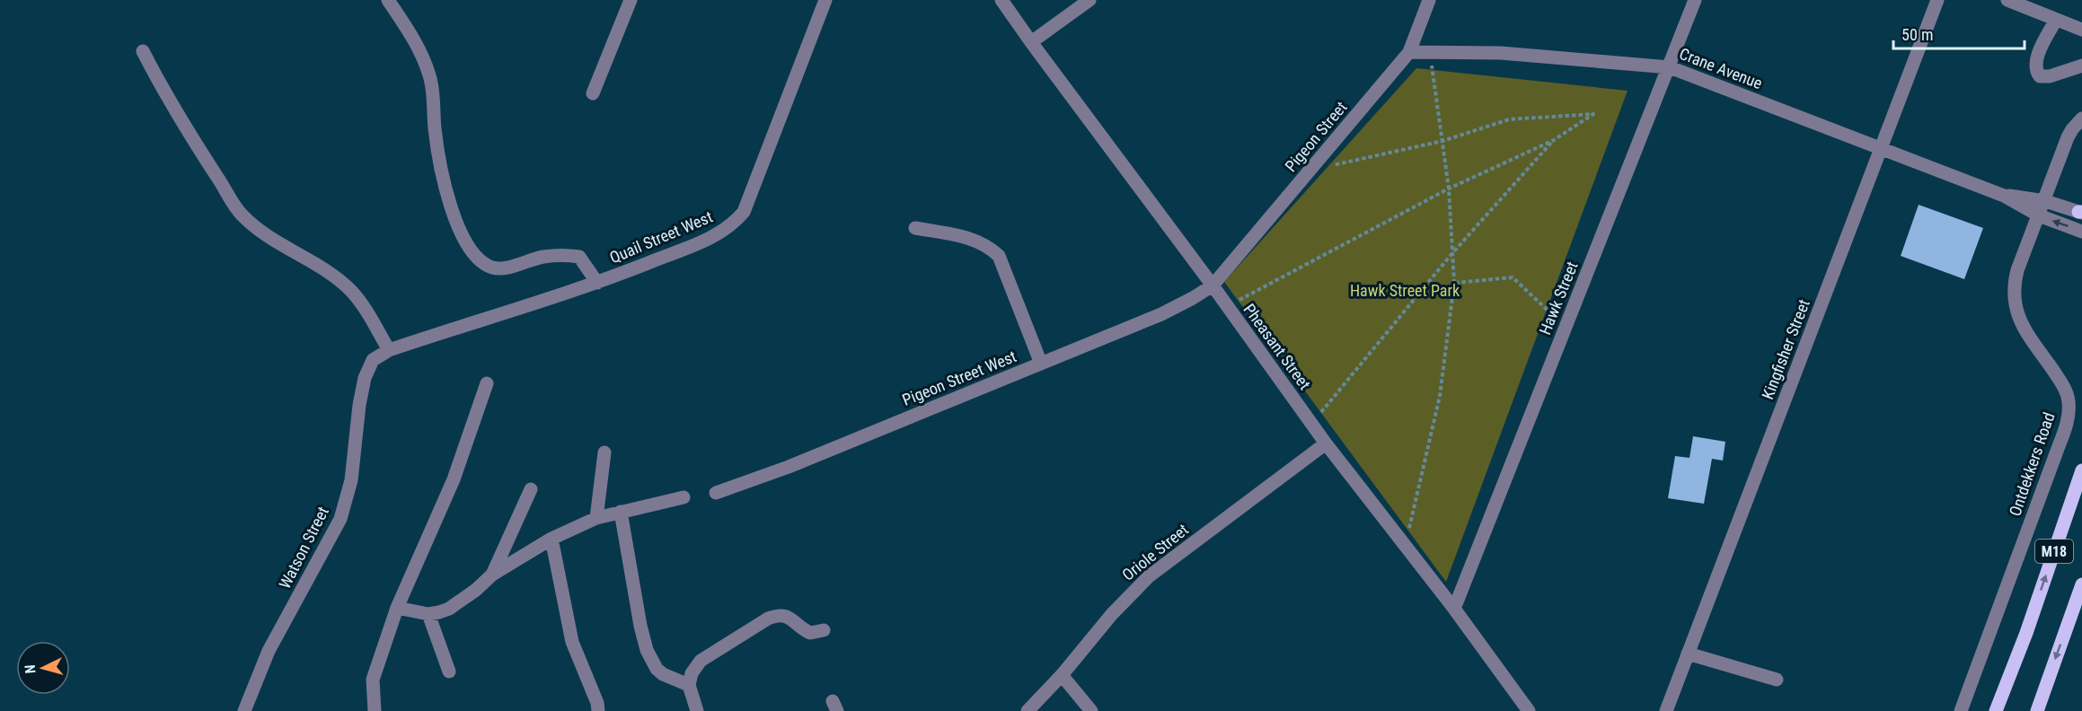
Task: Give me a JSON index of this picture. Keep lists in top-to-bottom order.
{
  "streets": {
    "main road": ["M18"],
    "street": [
      "Crane Avenue",
      "Pigeon Street",
      "Quail Street West",
      "Hawk Street",
      "Pheasant Street",
      "Kingfisher Street",
      "Pigeon Street West",
      "Ontdekkers Road",
      "Watson Street",
      "Oriole Street"
    ]
  },
  "crossings": [
    ["Crane Avenue", "Pigeon Street"],
    ["Crane Avenue", "Hawk Street"],
    ["Crane Avenue", "Kingfisher Street"],
    ["Crane Avenue", "Ontdekkers Road"],
    ["Pigeon Street", "Pheasant Street"],
    ["Pigeon Street", "Pigeon Street West"],
    ["Quail Street West", "Watson Street"],
    ["Hawk Street", "Pheasant Street"],
    ["Pheasant Street", "Pigeon Street West"],
    ["Pheasant Street", "Oriole Street"]
  ],
  "parks": ["Hawk Street Park"],
  "scale_bar": "50 m",
  "north": "left"
}
